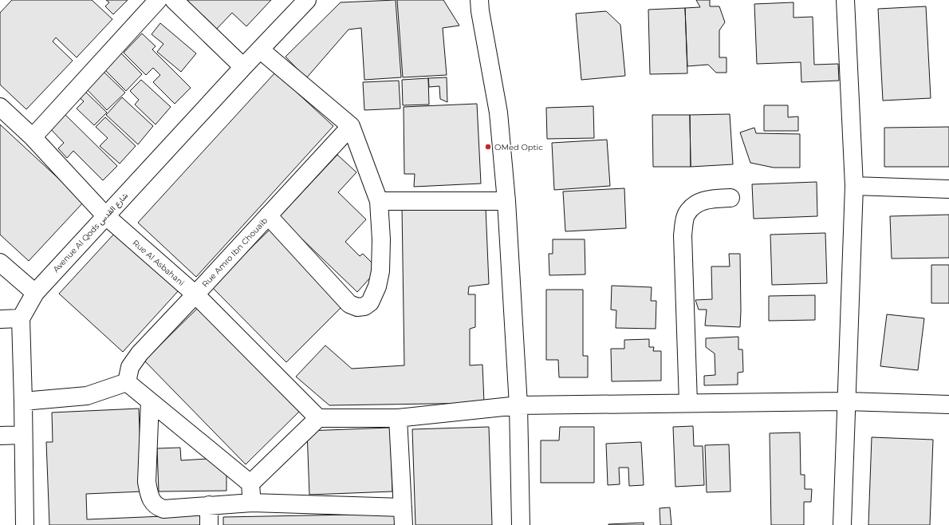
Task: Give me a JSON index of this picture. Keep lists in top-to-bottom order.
{
  "streets": {
    "street": ["Avenue Al Qods شارع القدس", "Rue Amro Ibn Chouaib", "Rue Al Asbahani"]
  },
  "crossings": [
    ["Avenue Al Qods شارع القدس", "Rue Al Asbahani"],
    ["Rue Amro Ibn Chouaib", "Rue Al Asbahani"]
  ],
  "places": ["OMed Optic"]
}
